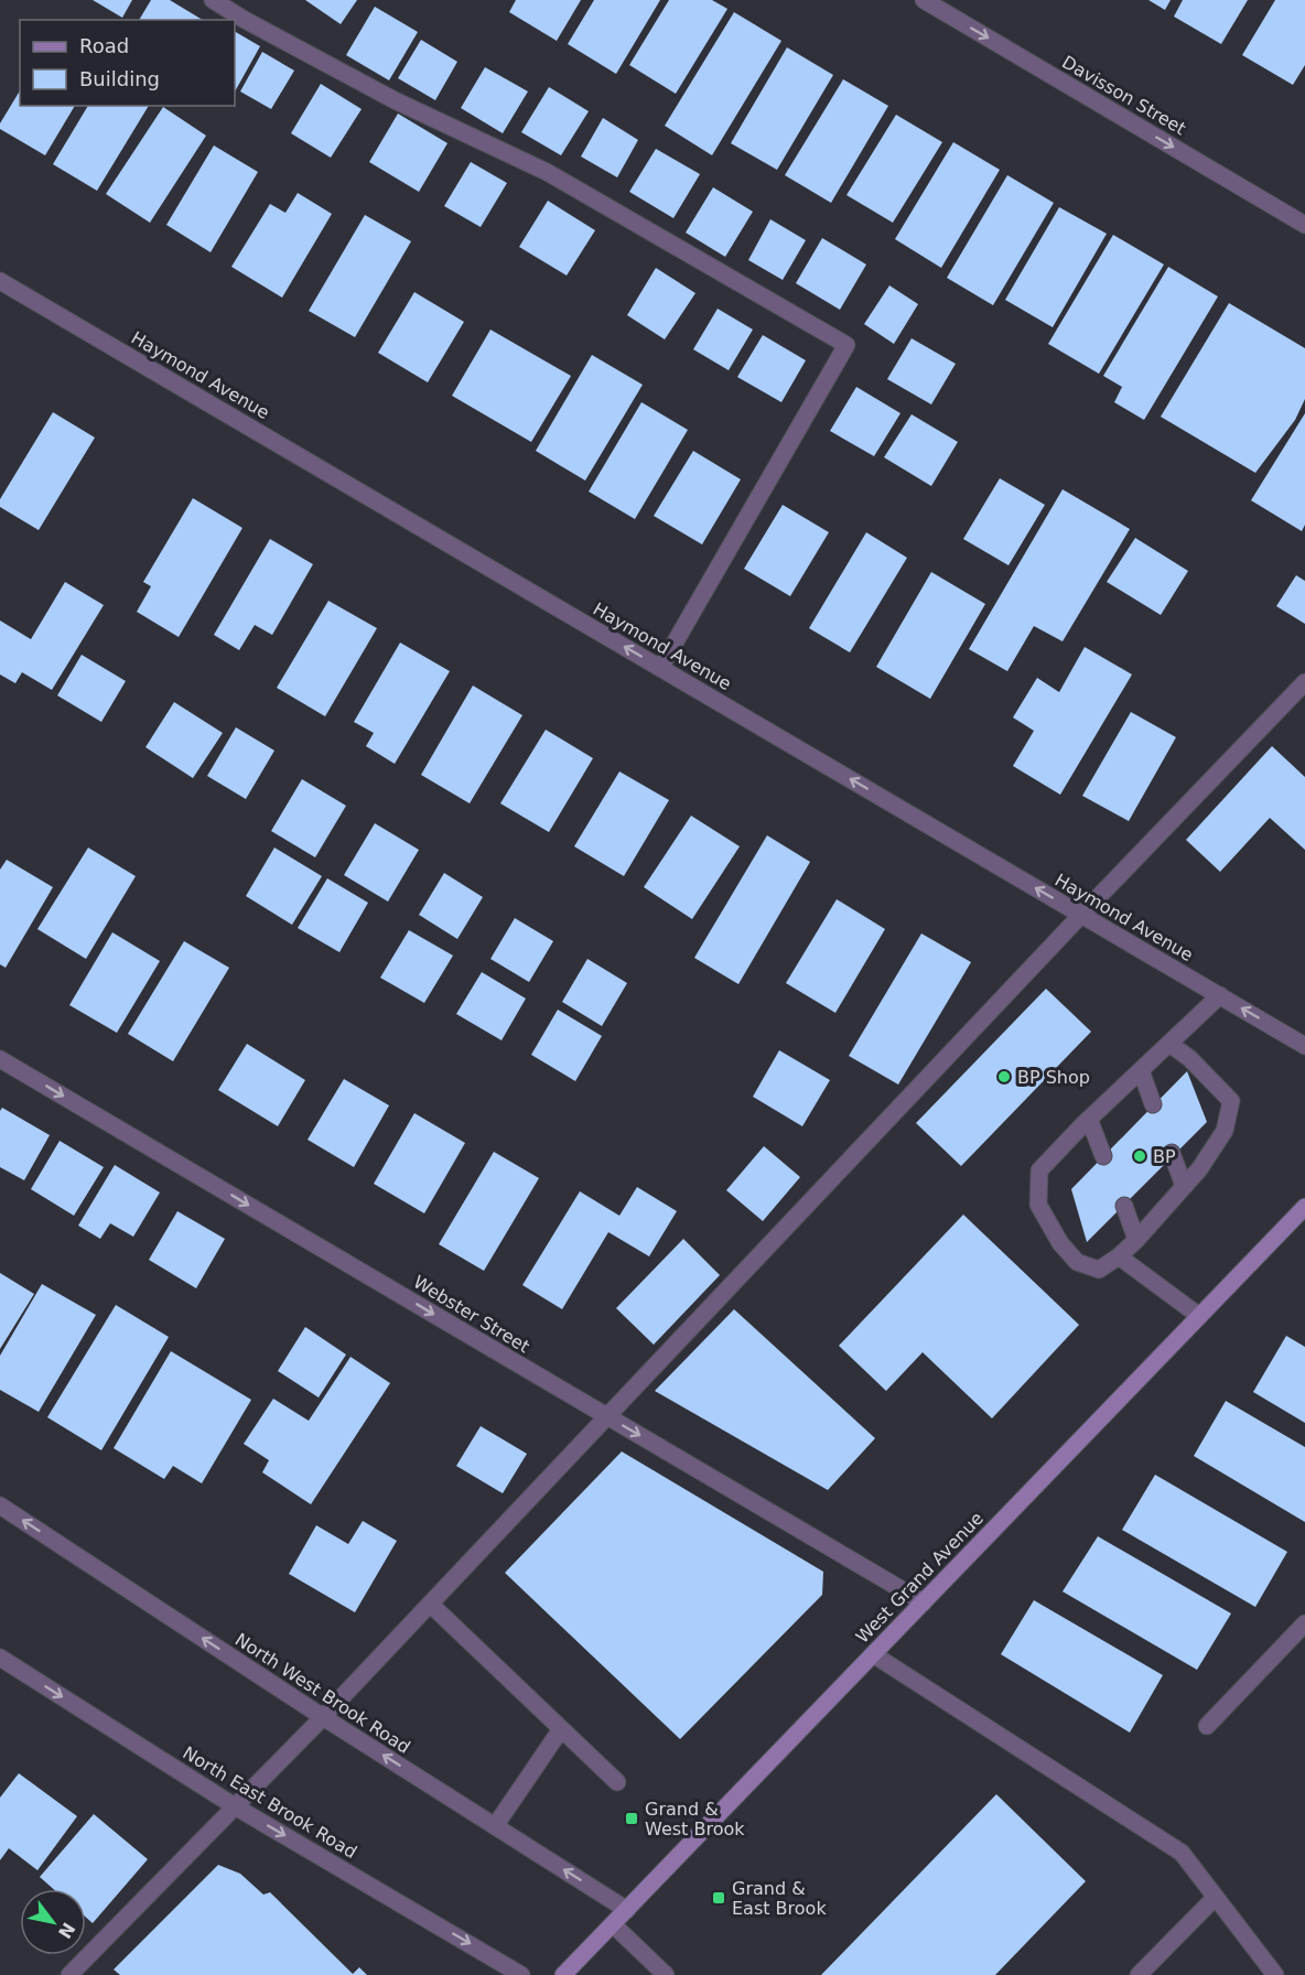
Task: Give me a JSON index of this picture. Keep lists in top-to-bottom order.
{
  "streets": {
    "main road": ["West Grand Avenue"],
    "street": [
      "Davisson Street",
      "Haymond Avenue",
      "Webster Street",
      "North West Brook Road",
      "North East Brook Road"
    ]
  },
  "crossings": [
    ["Webster Street", "West Grand Avenue"],
    ["West Grand Avenue", "North West Brook Road"]
  ],
  "one_way": [
    "Davisson Street",
    "Haymond Avenue",
    "Webster Street",
    "North East Brook Road"
  ],
  "places": {
    "other": ["BP Shop", "BP"],
    "transit": ["Grand & West Brook", "Grand & East Brook"]
  },
  "legend": ["Road", "Building"],
  "north": "bottom right"
}
